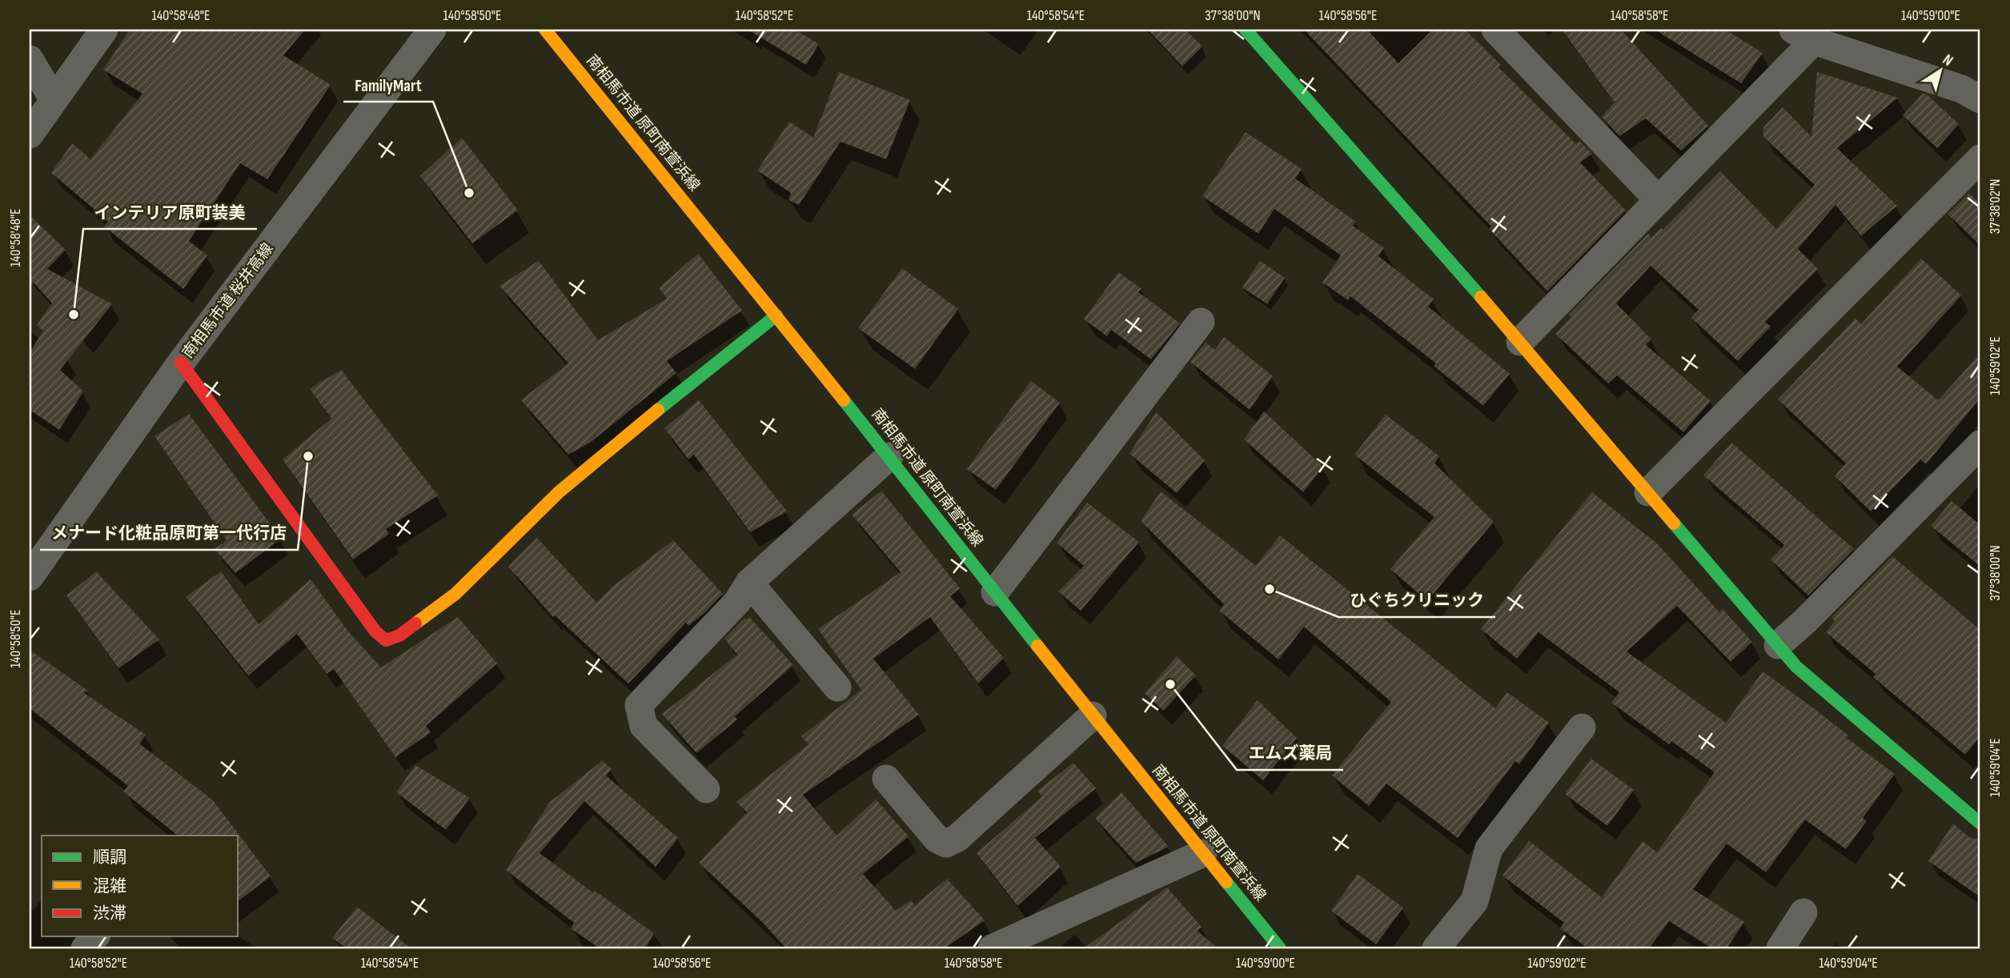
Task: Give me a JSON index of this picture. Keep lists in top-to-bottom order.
{
  "streets": {
    "street": ["南相馬市道 原町南萱浜線", "南相馬市道 桜井高線"]
  },
  "places": [
    "FamilyMart",
    "インテリア原町装美",
    "メナード化粧品原町第一代行店",
    "ひぐちクリニック",
    "エムズ薬局"
  ],
  "legend": ["順調", "混雑", "渋滞"],
  "north": "top right",
  "coordinates": [
    "140°58'48\"E",
    "140°58'50\"E",
    "140°58'52\"E",
    "140°58'54\"E",
    "37°38'00\"N",
    "140°58'56\"E",
    "140°58'58\"E",
    "140°59'00\"E",
    "37°38'02\"N",
    "140°59'02\"E",
    "140°59'04\"E"
  ]
}
